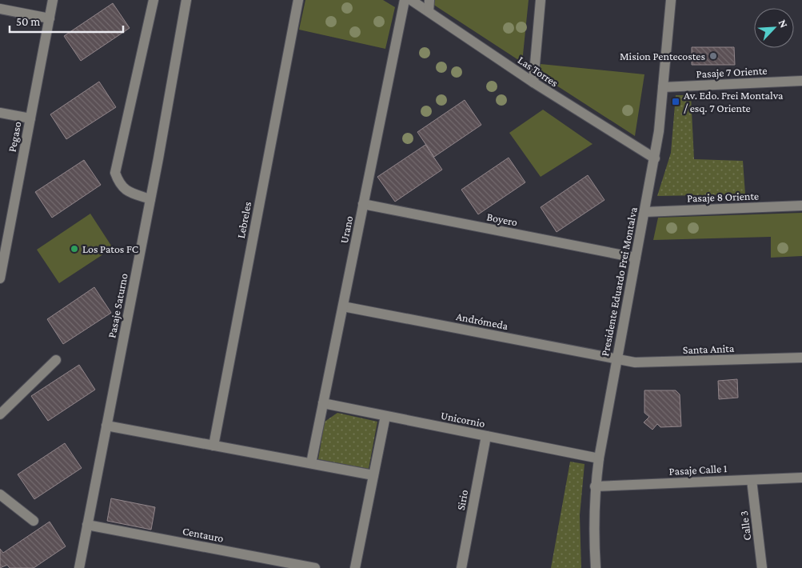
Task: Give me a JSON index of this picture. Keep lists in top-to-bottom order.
{
  "streets": {
    "street": [
      "Las Torres",
      "Pasaje 7 Oriente",
      "Pegaso",
      "Pasaje 8 Oriente",
      "Boyero",
      "Lebreles",
      "Urano",
      "Presidente Eduardo Frei Montalva",
      "Pasaje Saturno",
      "Andrómeda",
      "Santa Anita",
      "Unicornio",
      "Pasaje Calle 1",
      "Sirio",
      "Calle 3",
      "Centauro"
    ]
  },
  "crossings": [
    ["Las Torres", "Presidente Eduardo Frei Montalva"],
    ["Pasaje 7 Oriente", "Presidente Eduardo Frei Montalva"],
    ["Pasaje 8 Oriente", "Presidente Eduardo Frei Montalva"],
    ["Boyero", "Urano"],
    ["Boyero", "Presidente Eduardo Frei Montalva"],
    ["Urano", "Andrómeda"],
    ["Urano", "Unicornio"],
    ["Presidente Eduardo Frei Montalva", "Andrómeda"],
    ["Presidente Eduardo Frei Montalva", "Santa Anita"],
    ["Presidente Eduardo Frei Montalva", "Unicornio"],
    ["Presidente Eduardo Frei Montalva", "Pasaje Calle 1"],
    ["Pasaje Saturno", "Centauro"],
    ["Andrómeda", "Santa Anita"],
    ["Unicornio", "Sirio"],
    ["Pasaje Calle 1", "Calle 3"]
  ],
  "places": {
    "other": ["Mision Pentecostes", "Los Patos FC"],
    "transit": ["Av. Edo. Frei Montalva / esq. 7 Oriente"]
  },
  "scale_bar": "50 m",
  "north": "top right"
}
